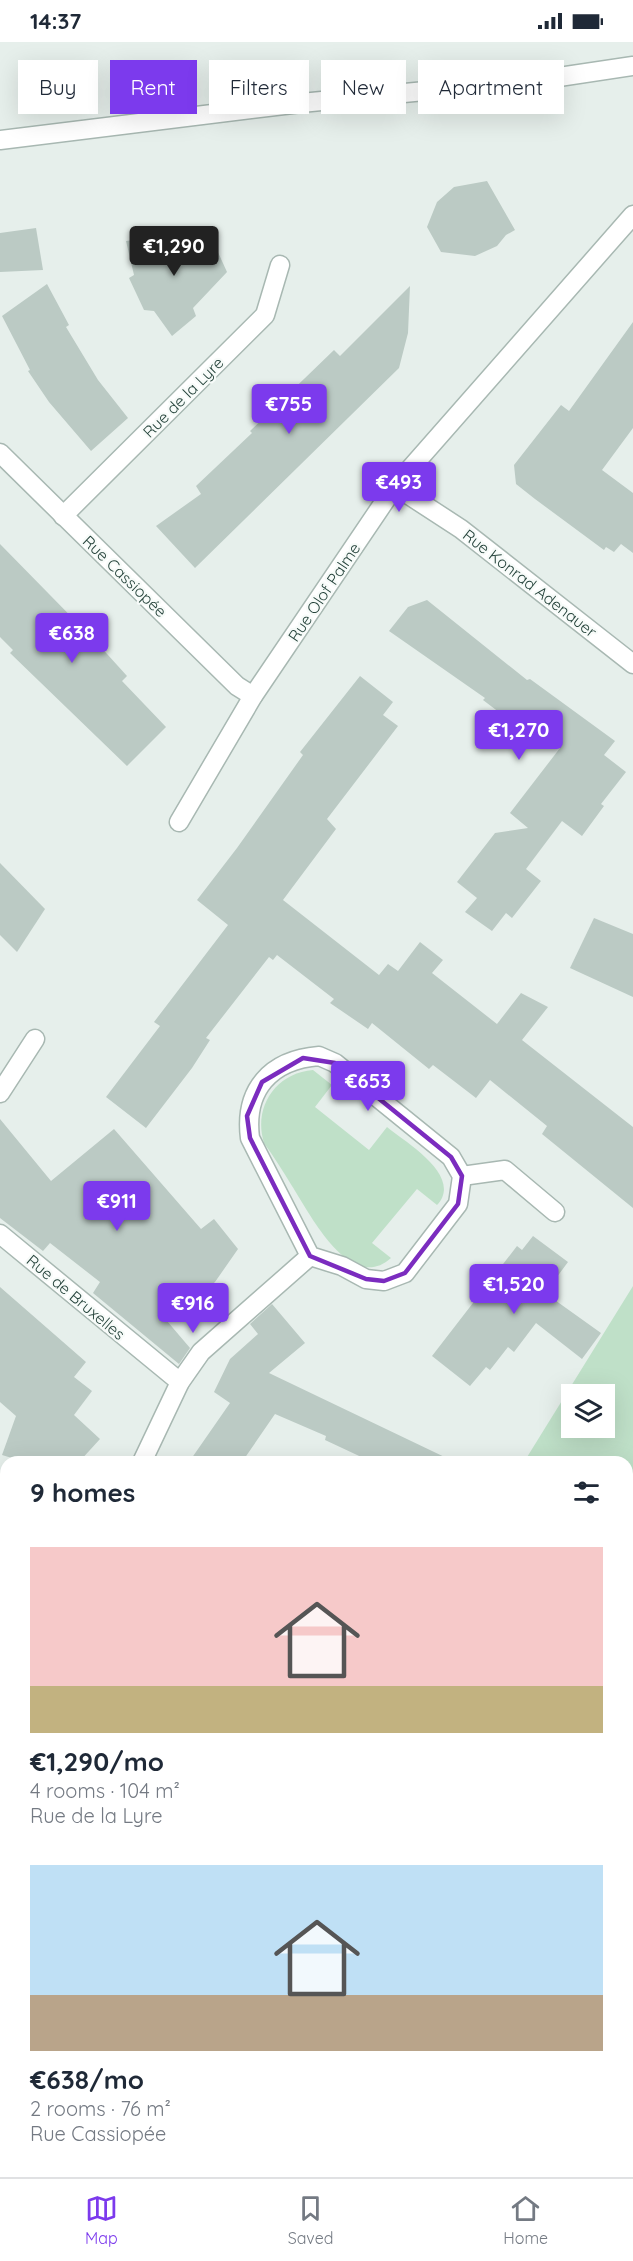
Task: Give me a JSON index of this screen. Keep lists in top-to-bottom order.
{
  "streets": {
    "street": [
      "Rue de la Lyre",
      "Rue Cassiopée",
      "Rue Konrad Adenauer",
      "Rue Olof Palme",
      "Rue de Bruxelles"
    ]
  },
  "crossings": [
    ["Rue de la Lyre", "Rue Cassiopée"],
    ["Rue Cassiopée", "Rue Olof Palme"],
    ["Rue Konrad Adenauer", "Rue Olof Palme"]
  ],
  "page": {
    "status": "14:37",
    "chip": [
      "Buy",
      "Rent",
      "Filters",
      "New",
      "Apartment"
    ],
    "price": [
      "€1,290",
      "€755",
      "€493",
      "€638",
      "€1,270",
      "€653",
      "€911",
      "€1,520",
      "€916"
    ],
    "heading": "9 homes",
    "list": [
      {
        "name": "€1,290/mo",
        "note": "4 rooms · 104 m² · Rue de la Lyre"
      },
      {
        "name": "€638/mo",
        "note": "2 rooms · 76 m² · Rue Cassiopée"
      }
    ],
    "tabs": ["Map", "Saved", "Home"]
  }
}
